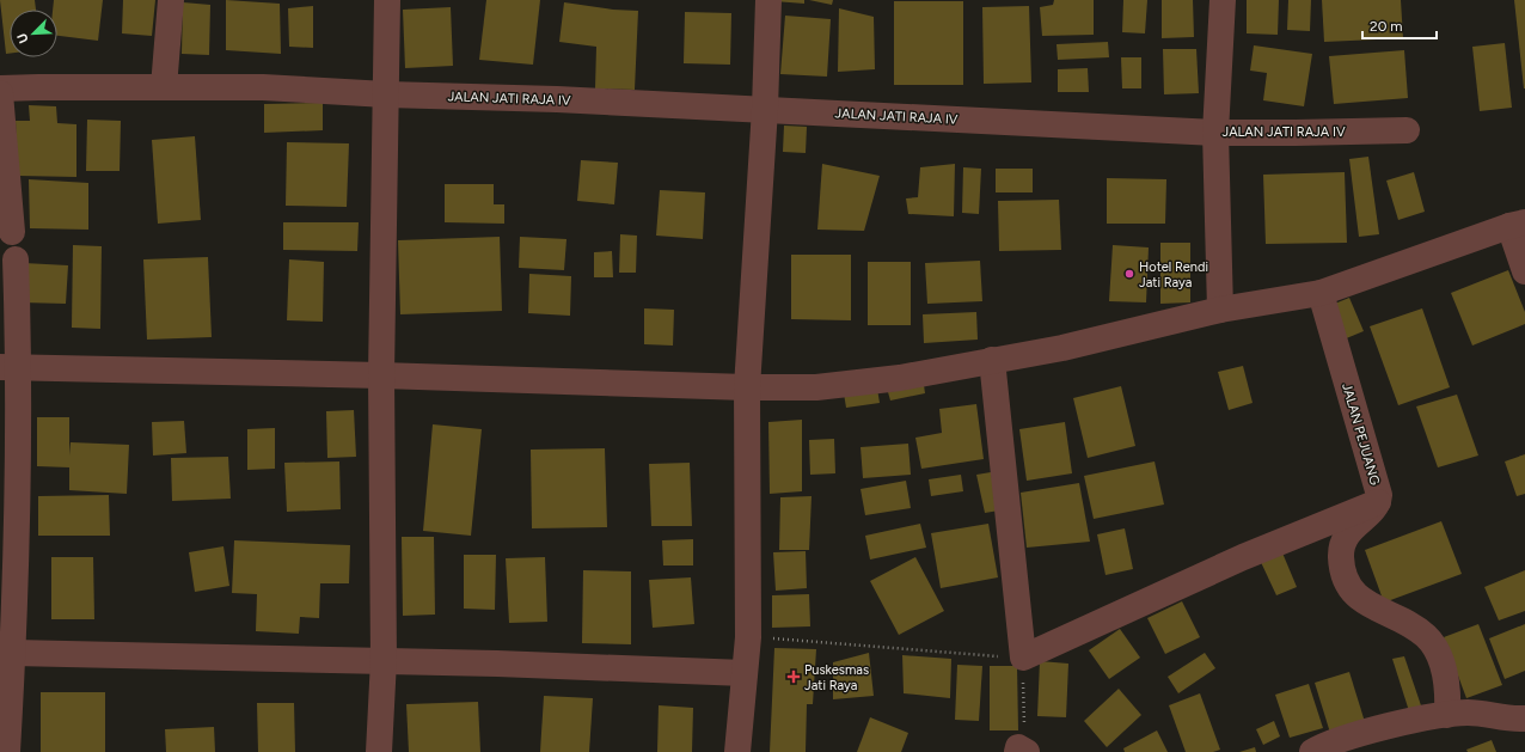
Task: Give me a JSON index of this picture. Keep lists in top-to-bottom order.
{
  "streets": {
    "street": ["JALAN JATI RAJA IV", "JALAN PEJUANG"]
  },
  "places": {
    "other": ["Hotel Rendi Jati Raya"],
    "health": ["Puskesmas Jati Raya"]
  },
  "scale_bar": "20 m",
  "north": "bottom left"
}
